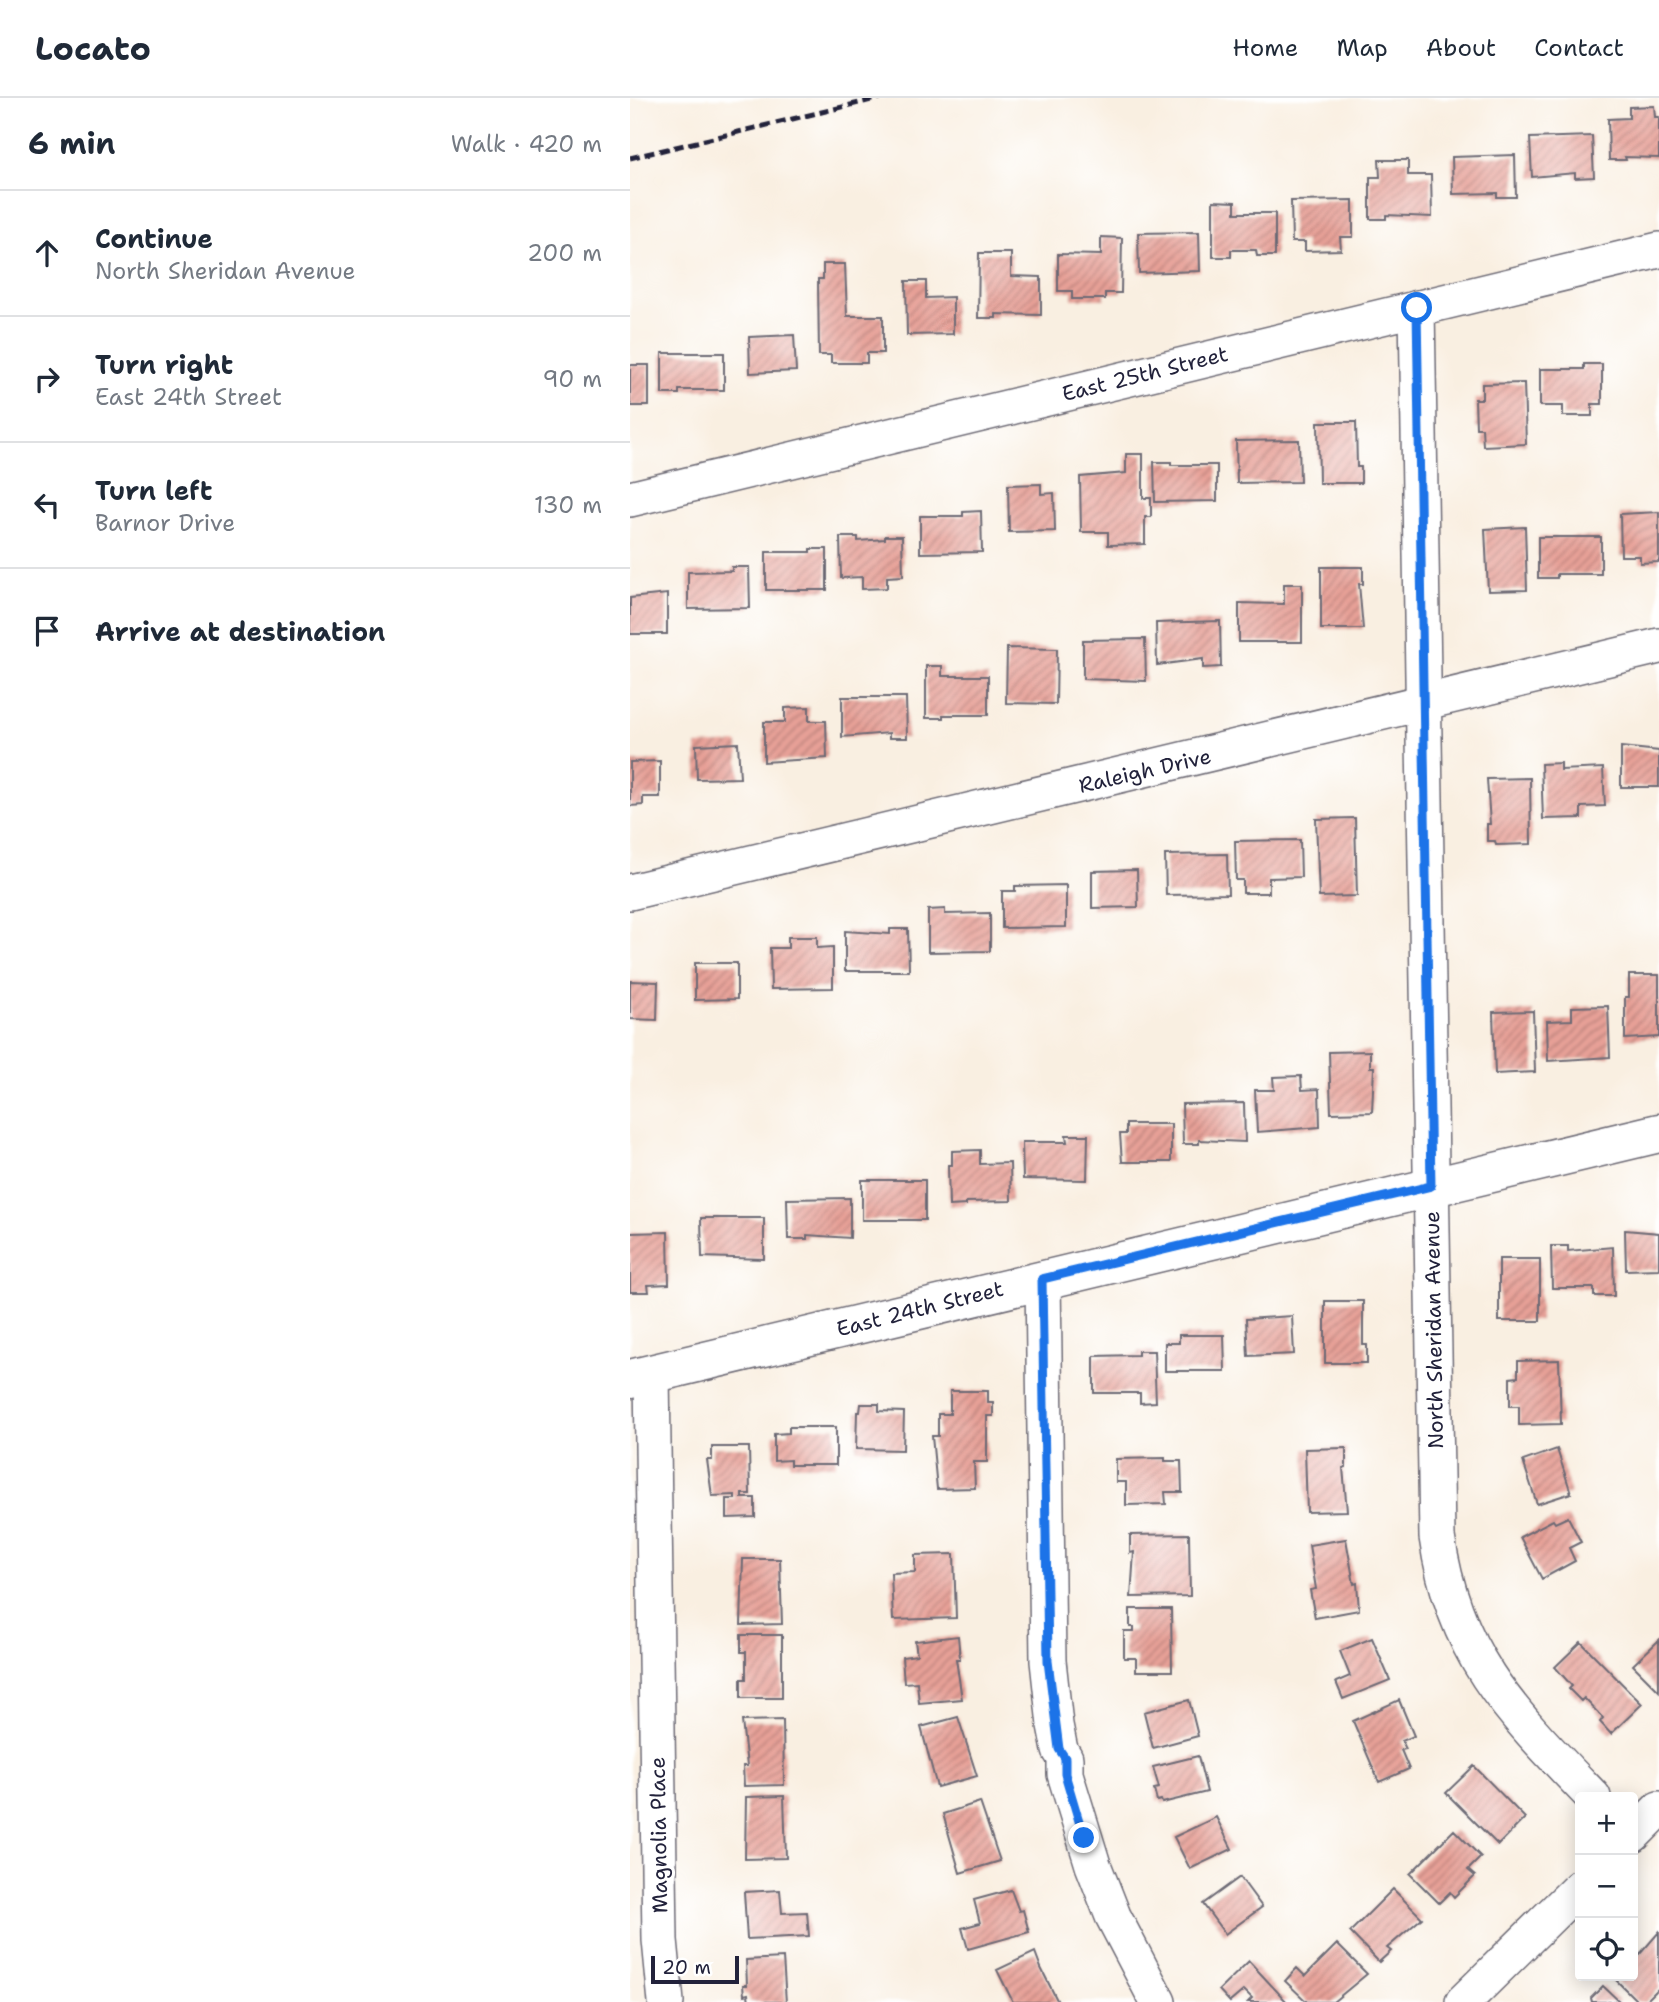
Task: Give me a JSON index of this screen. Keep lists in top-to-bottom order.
{
  "streets": {
    "street": [
      "East 25th Street",
      "Raleigh Drive",
      "East 24th Street",
      "North Sheridan Avenue",
      "Magnolia Place"
    ]
  },
  "crossings": [
    ["East 25th Street", "North Sheridan Avenue"],
    ["Raleigh Drive", "North Sheridan Avenue"],
    ["East 24th Street", "North Sheridan Avenue"],
    ["East 24th Street", "Magnolia Place"]
  ],
  "scale_bar": "20 m",
  "page": {
    "header": "Locato",
    "nav": [
      "Home",
      "Map",
      "About",
      "Contact"
    ],
    "heading": ["6 min", "Walk · 420 m"],
    "list": [
      ["Continue", "North Sheridan Avenue", "200 m"],
      ["Turn right", "East 24th Street", "90 m"],
      ["Turn left", "Barnor Drive", "130 m"],
      "Arrive at destination"
    ],
    "map_buttons": ["+", "−"],
    "scale": "20 m"
  }
}
